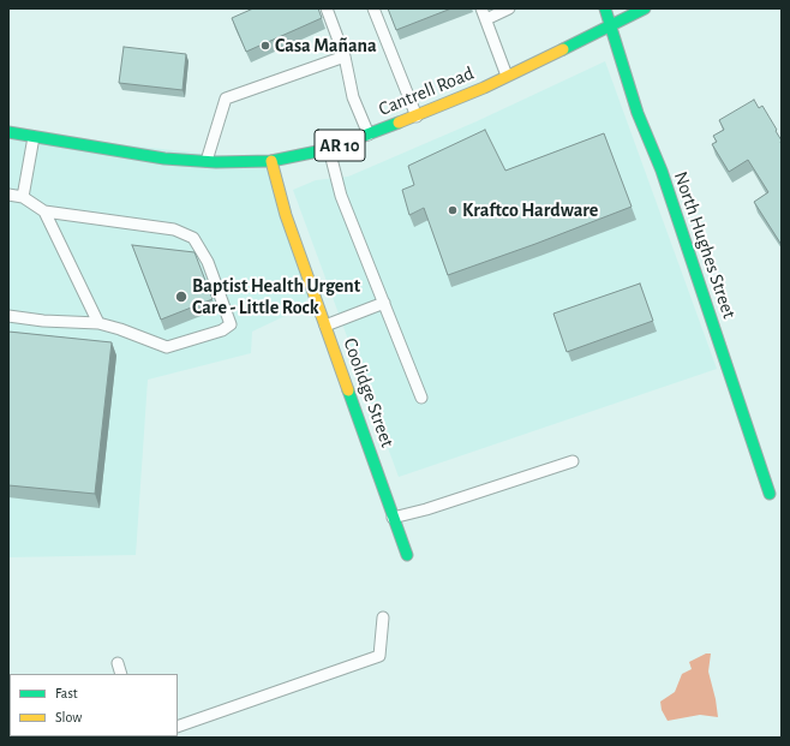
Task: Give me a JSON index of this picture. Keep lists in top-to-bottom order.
{
  "streets": {
    "street": [
      "Cantrell Road",
      "AR 10",
      "North Hughes Street",
      "Coolidge Street"
    ]
  },
  "crossings": [
    ["Cantrell Road", "North Hughes Street"],
    ["Cantrell Road", "Coolidge Street"]
  ],
  "places": ["Casa Mañana", "Kraftco Hardware", "Baptist Health Urgent Care - Little Rock"],
  "legend": ["Fast", "Slow"]
}
